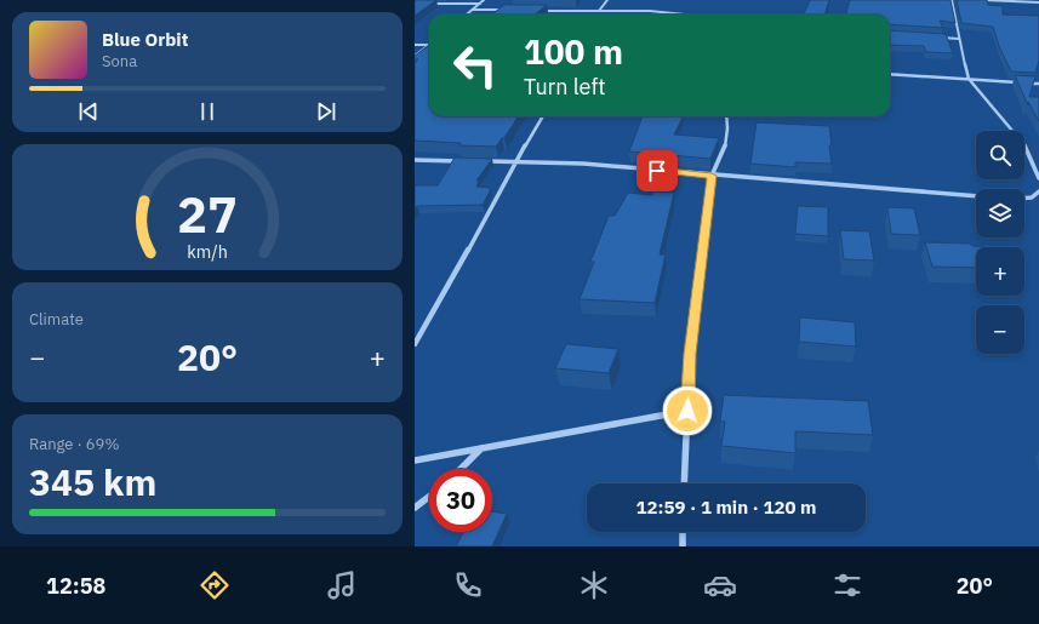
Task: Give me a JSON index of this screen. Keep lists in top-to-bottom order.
{
  "page": {
    "turn": ["100 m", "Turn left"],
    "song": ["Blue Orbit", "Sona"],
    "map_buttons": ["+", "−"],
    "tile": [
      "Climate",
      ["Range · 69%", "345 km"]
    ],
    "heat": ["−", "20°", "+"],
    "limit": "30",
    "trip": "12:59 · 1 min · 120 m",
    "tabs": ["12:58", "20°"],
    "gauge": ["27", "km/h"]
  }
}
